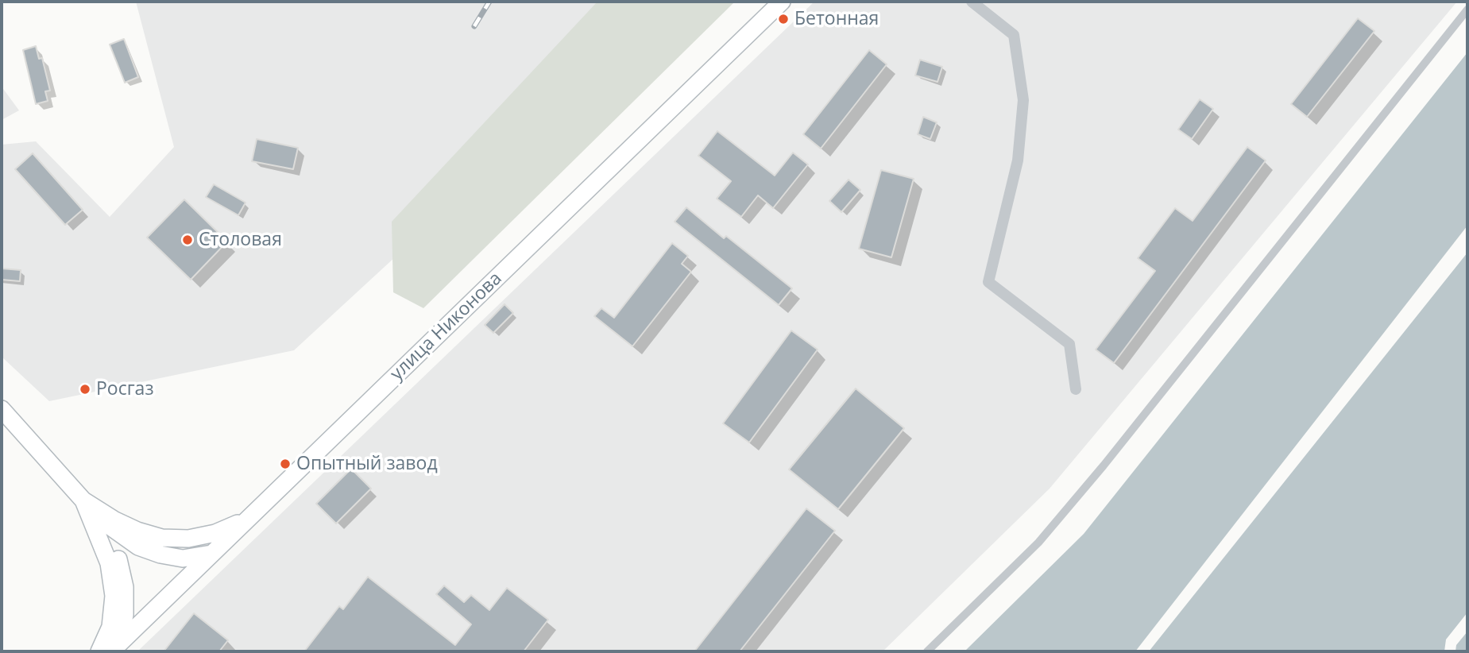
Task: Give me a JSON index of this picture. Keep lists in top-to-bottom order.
{
  "streets": {
    "main road": ["улица Никонова"]
  },
  "places": [
    "Бетонная",
    "Столовая",
    "Росгаз",
    "Опытный завод"
  ]
}
